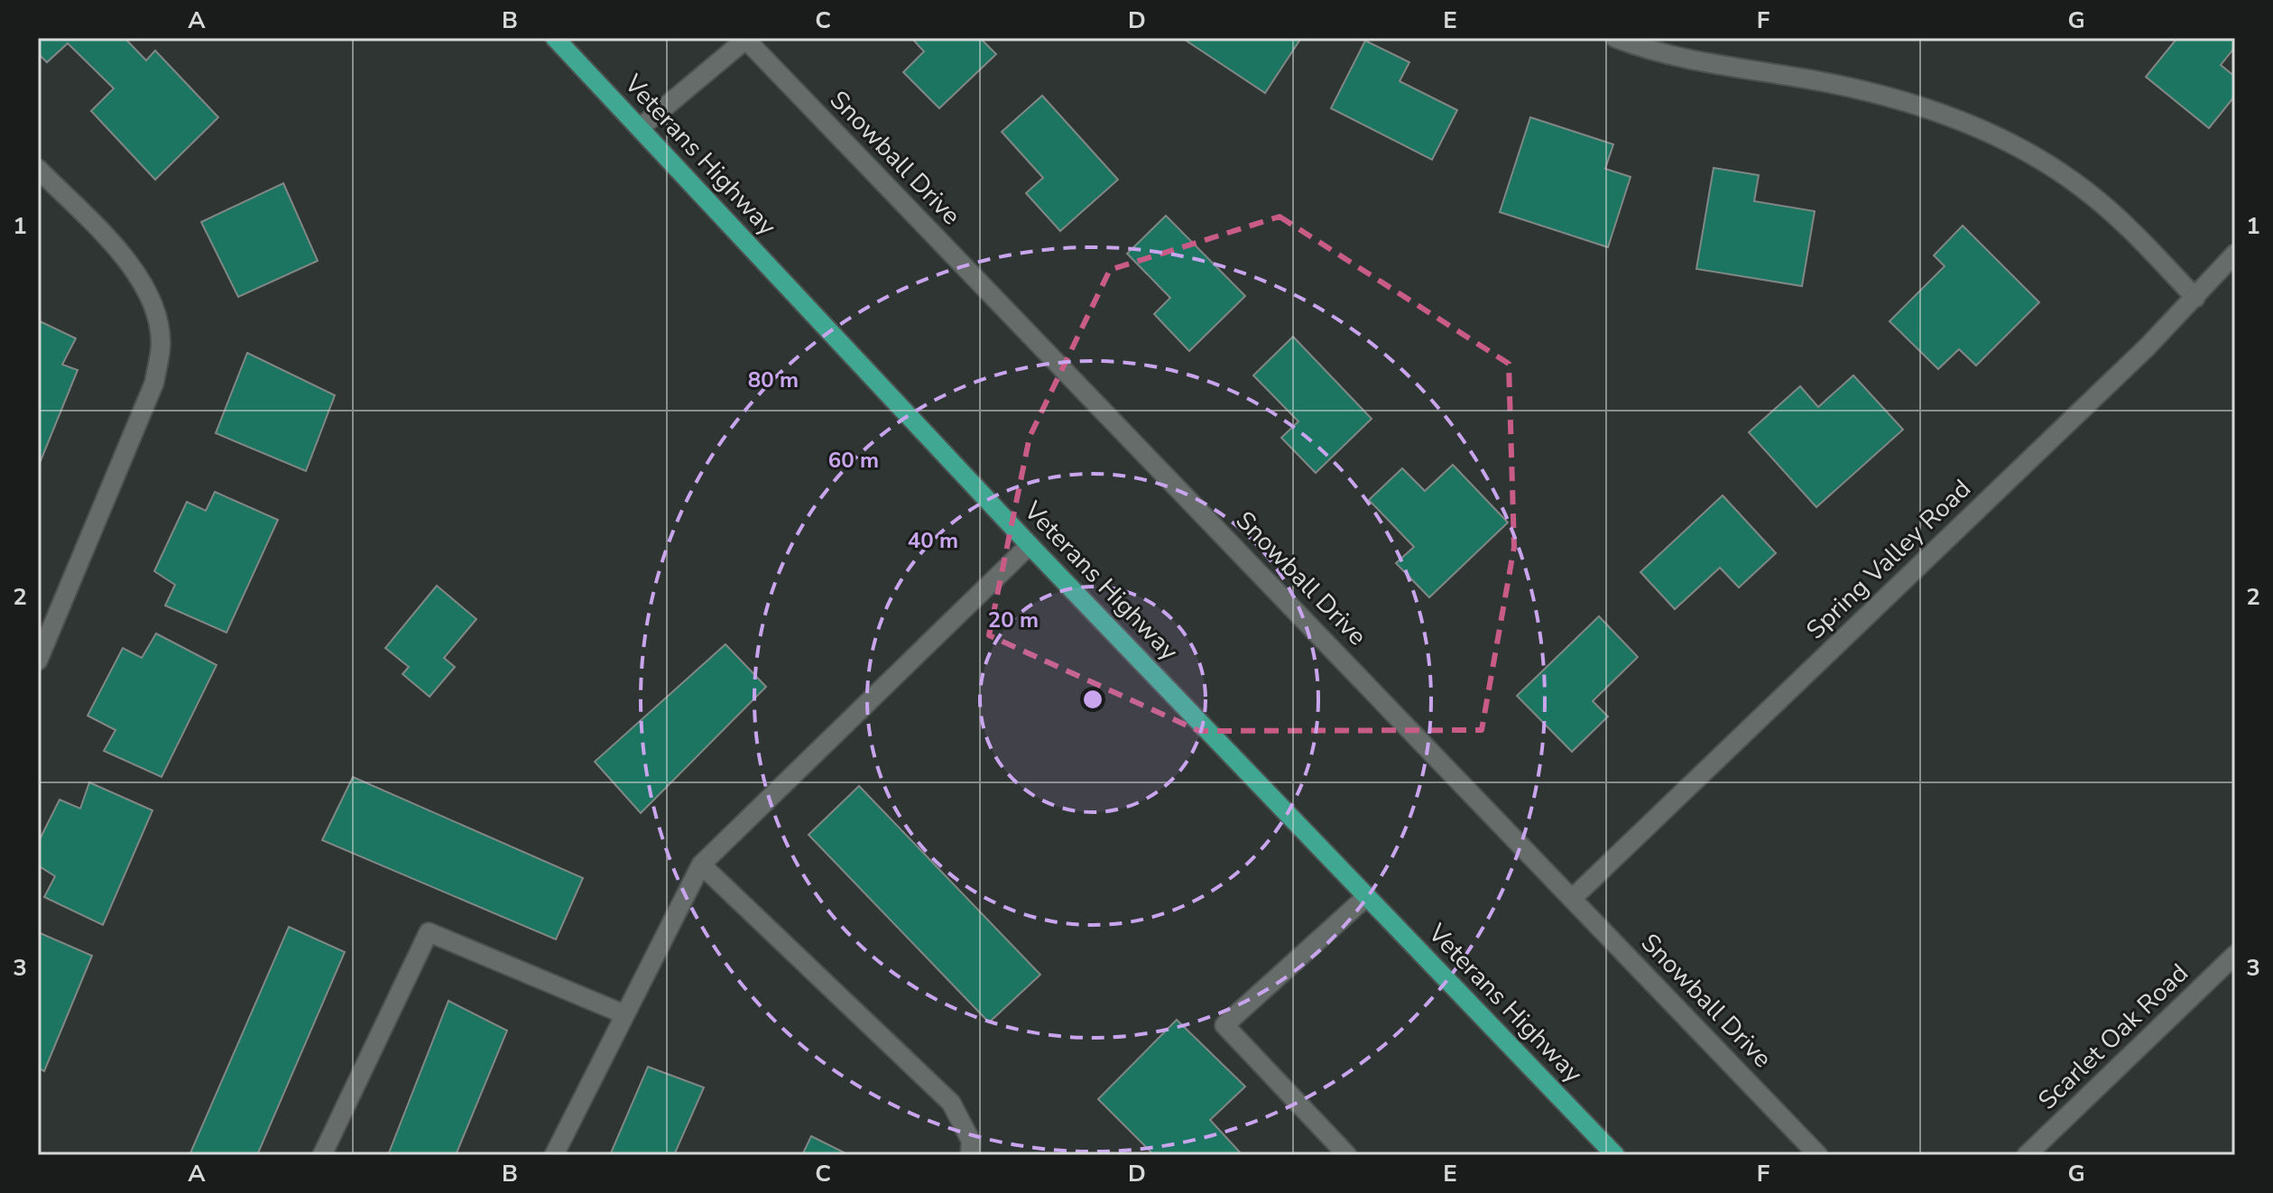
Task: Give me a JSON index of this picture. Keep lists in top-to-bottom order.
{
  "streets": {
    "main road": ["Veterans Highway"],
    "street": ["Snowball Drive", "Spring Valley Road", "Scarlet Oak Road"]
  },
  "crossings": [
    ["Veterans Highway", "Snowball Drive"],
    ["Snowball Drive", "Spring Valley Road"]
  ],
  "grid": {
    "columns": [
      "A",
      "B",
      "C",
      "D",
      "E",
      "F",
      "G"
    ],
    "rows": ["1", "2", "3"]
  },
  "rings": [
    "80 m",
    "60 m",
    "40 m",
    "20 m"
  ]
}
